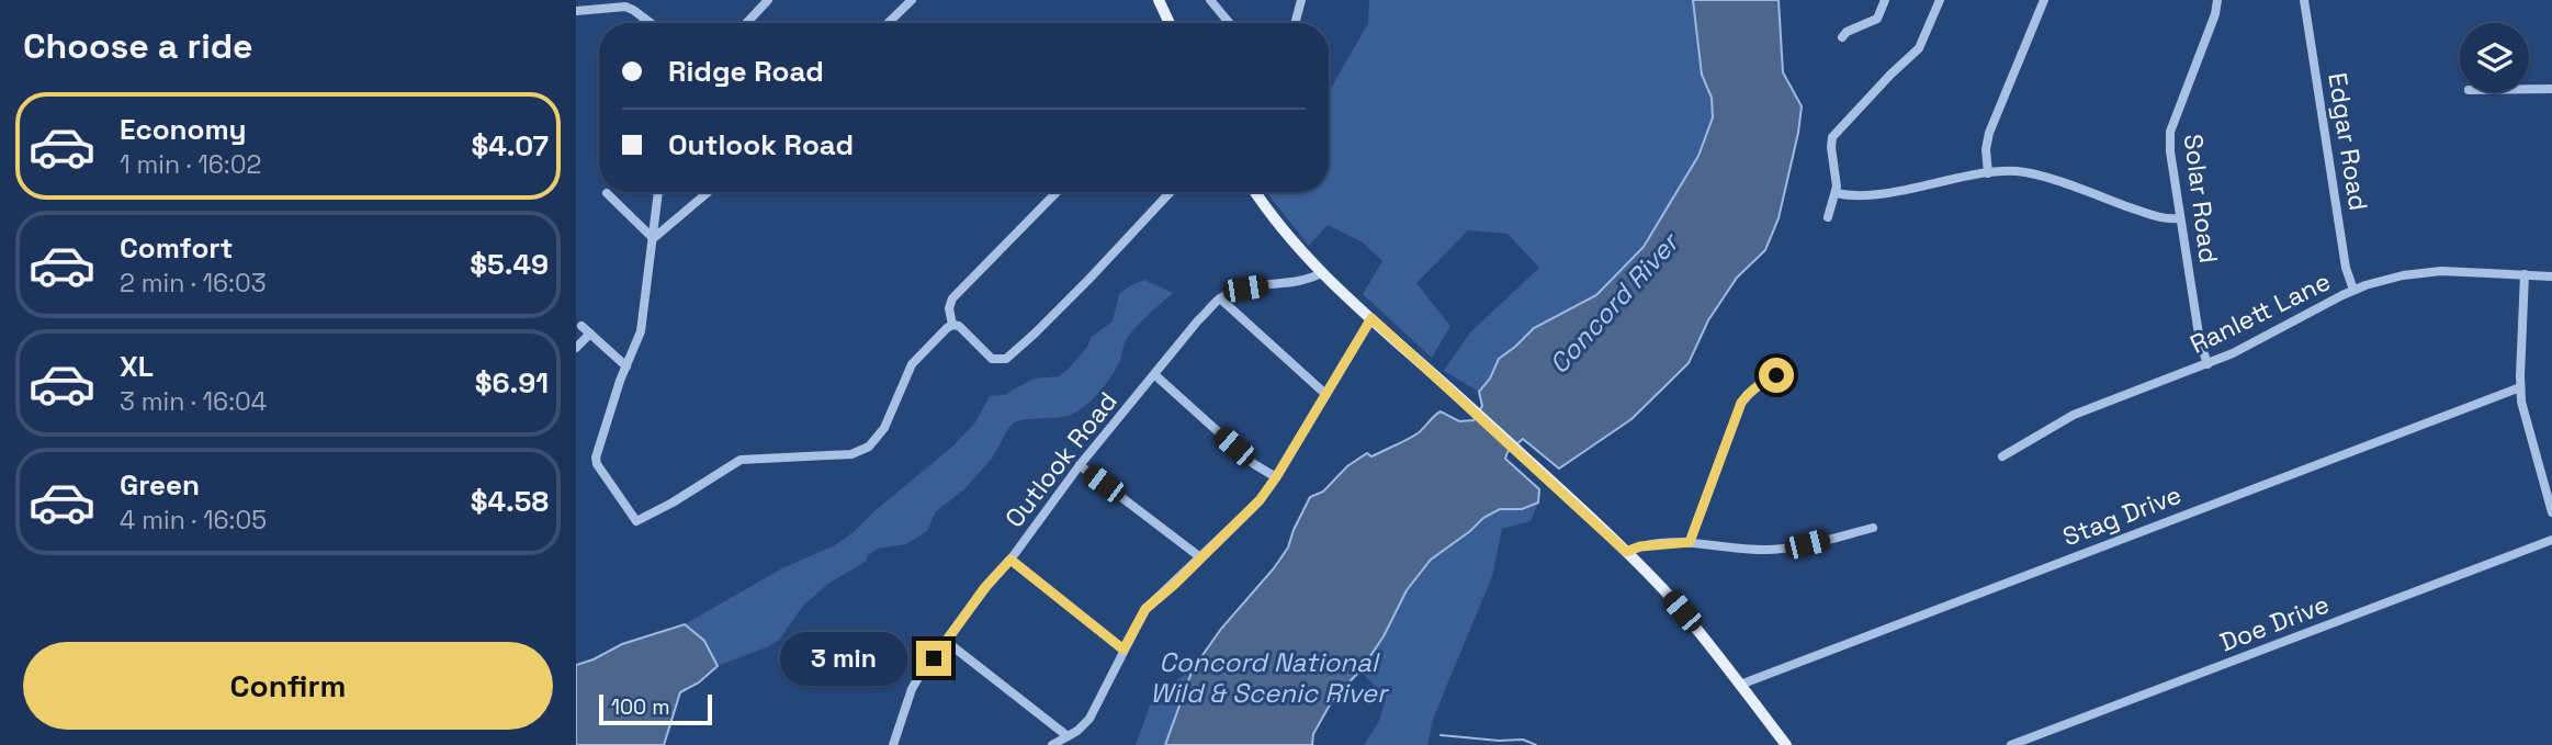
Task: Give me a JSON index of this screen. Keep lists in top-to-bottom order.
{
  "streets": {
    "street": [
      "Edgar Road",
      "Solar Road",
      "Ranlett Lane",
      "Outlook Road",
      "Stag Drive",
      "Doe Drive"
    ]
  },
  "crossings": [
    ["Edgar Road", "Ranlett Lane"],
    ["Solar Road", "Ranlett Lane"]
  ],
  "water": ["Concord River", "Concord National Wild & Scenic River"],
  "scale_bar": "100 m",
  "page": {
    "heading": "Choose a ride",
    "banner": ["Ridge Road", "Outlook Road"],
    "list": [
      {
        "name": "Economy",
        "note": "1 min · 16:02",
        "value": "$4.07"
      },
      {
        "name": "Comfort",
        "note": "2 min · 16:03",
        "value": "$5.49"
      },
      {
        "name": "XL",
        "note": "3 min · 16:04",
        "value": "$6.91"
      },
      {
        "name": "Green",
        "note": "4 min · 16:05",
        "value": "$4.58"
      }
    ],
    "buttons": "Confirm",
    "bubble": "3 min",
    "scale": "100 m"
  }
}
